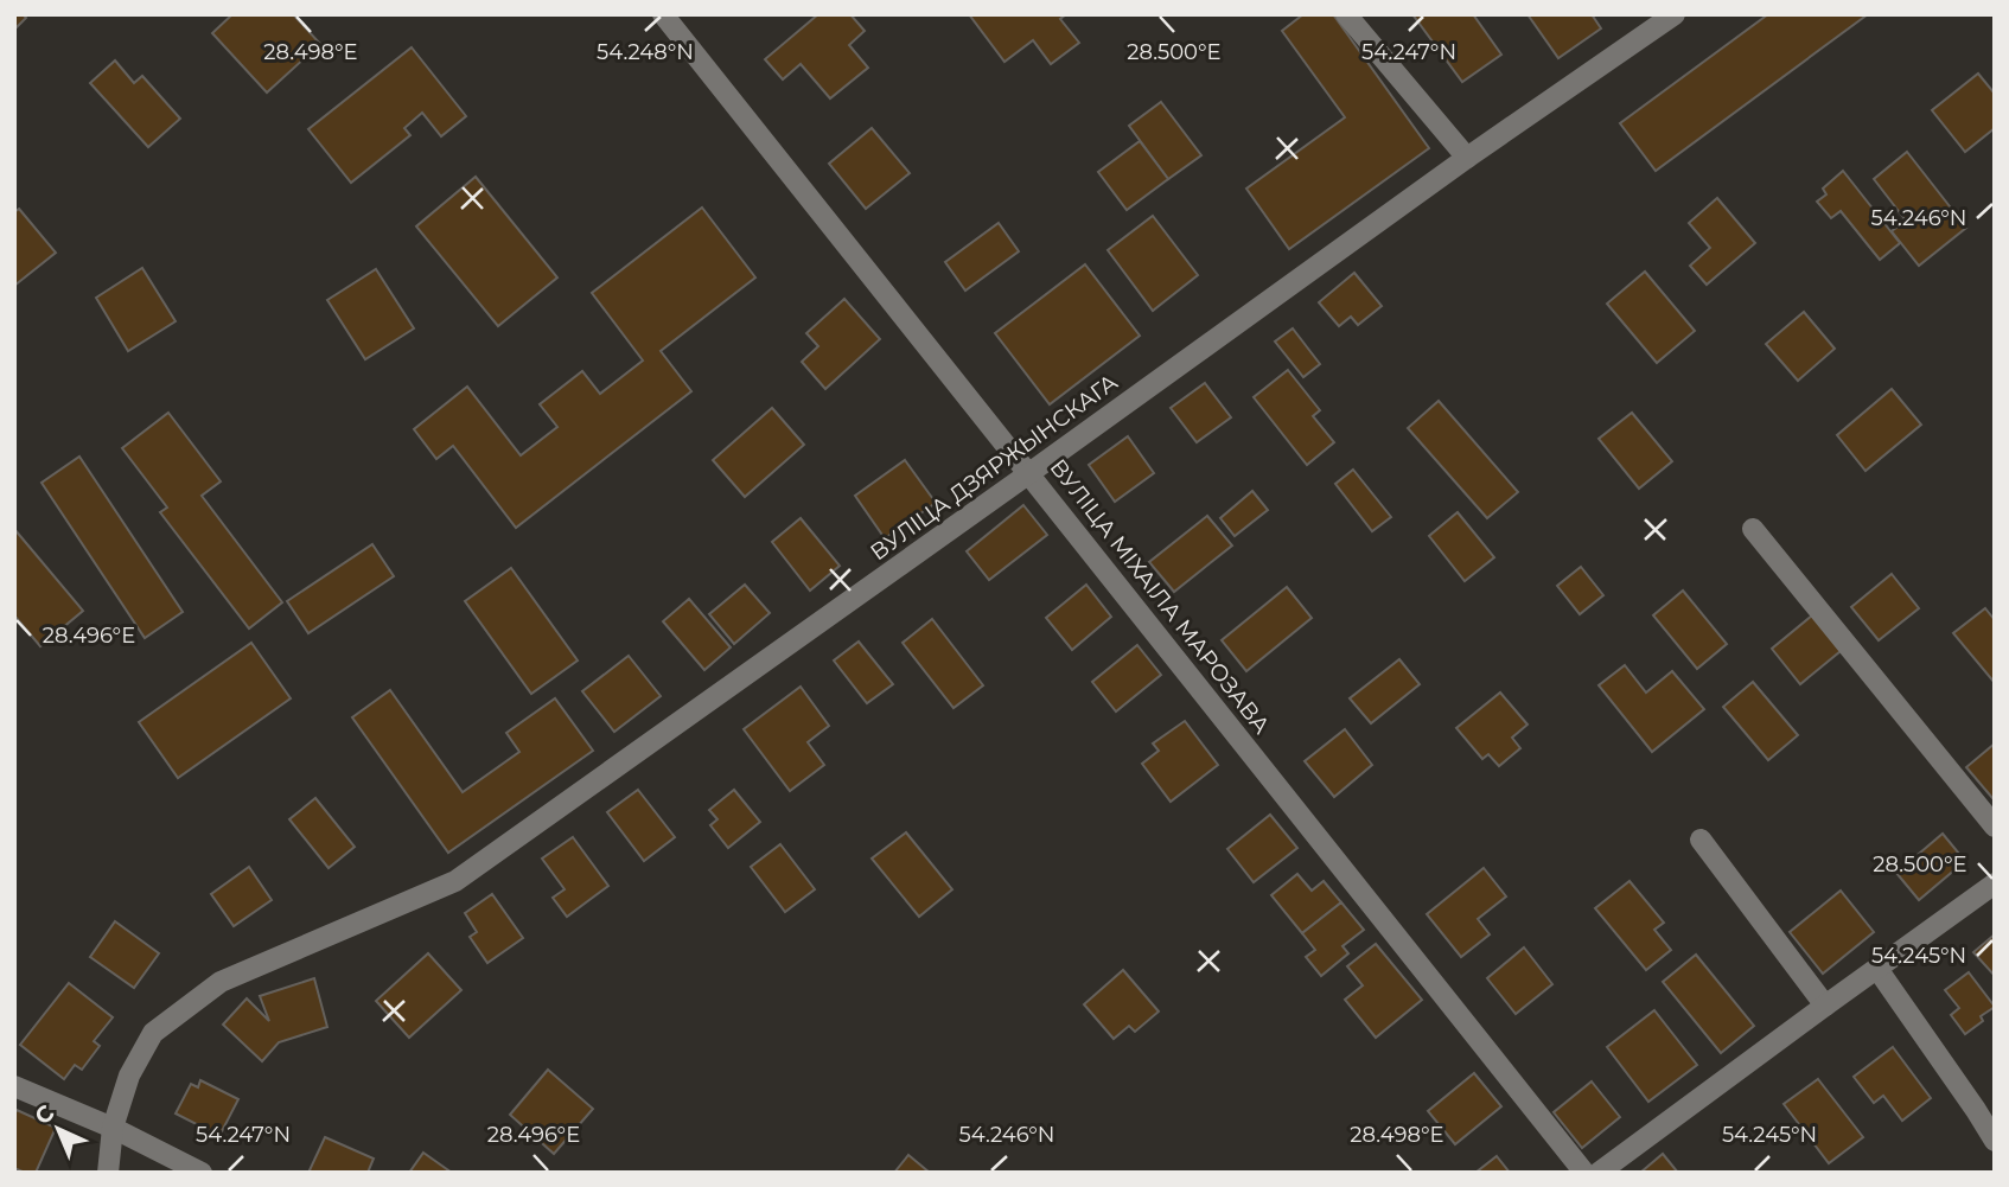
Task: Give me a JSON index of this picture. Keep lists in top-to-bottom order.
{
  "streets": {
    "street": ["ВУЛІЦА ДЗЯРЖЫНСКАГА", "ВУЛІЦА МІХАІЛА МАРОЗАВА"]
  },
  "crossings": [
    ["ВУЛІЦА ДЗЯРЖЫНСКАГА", "ВУЛІЦА МІХАІЛА МАРОЗАВА"]
  ],
  "north": "top left",
  "coordinates": [
    "54.248°N",
    "54.247°N",
    "28.498°E",
    "28.500°E",
    "54.246°N",
    "28.496°E",
    "54.245°N"
  ]
}
